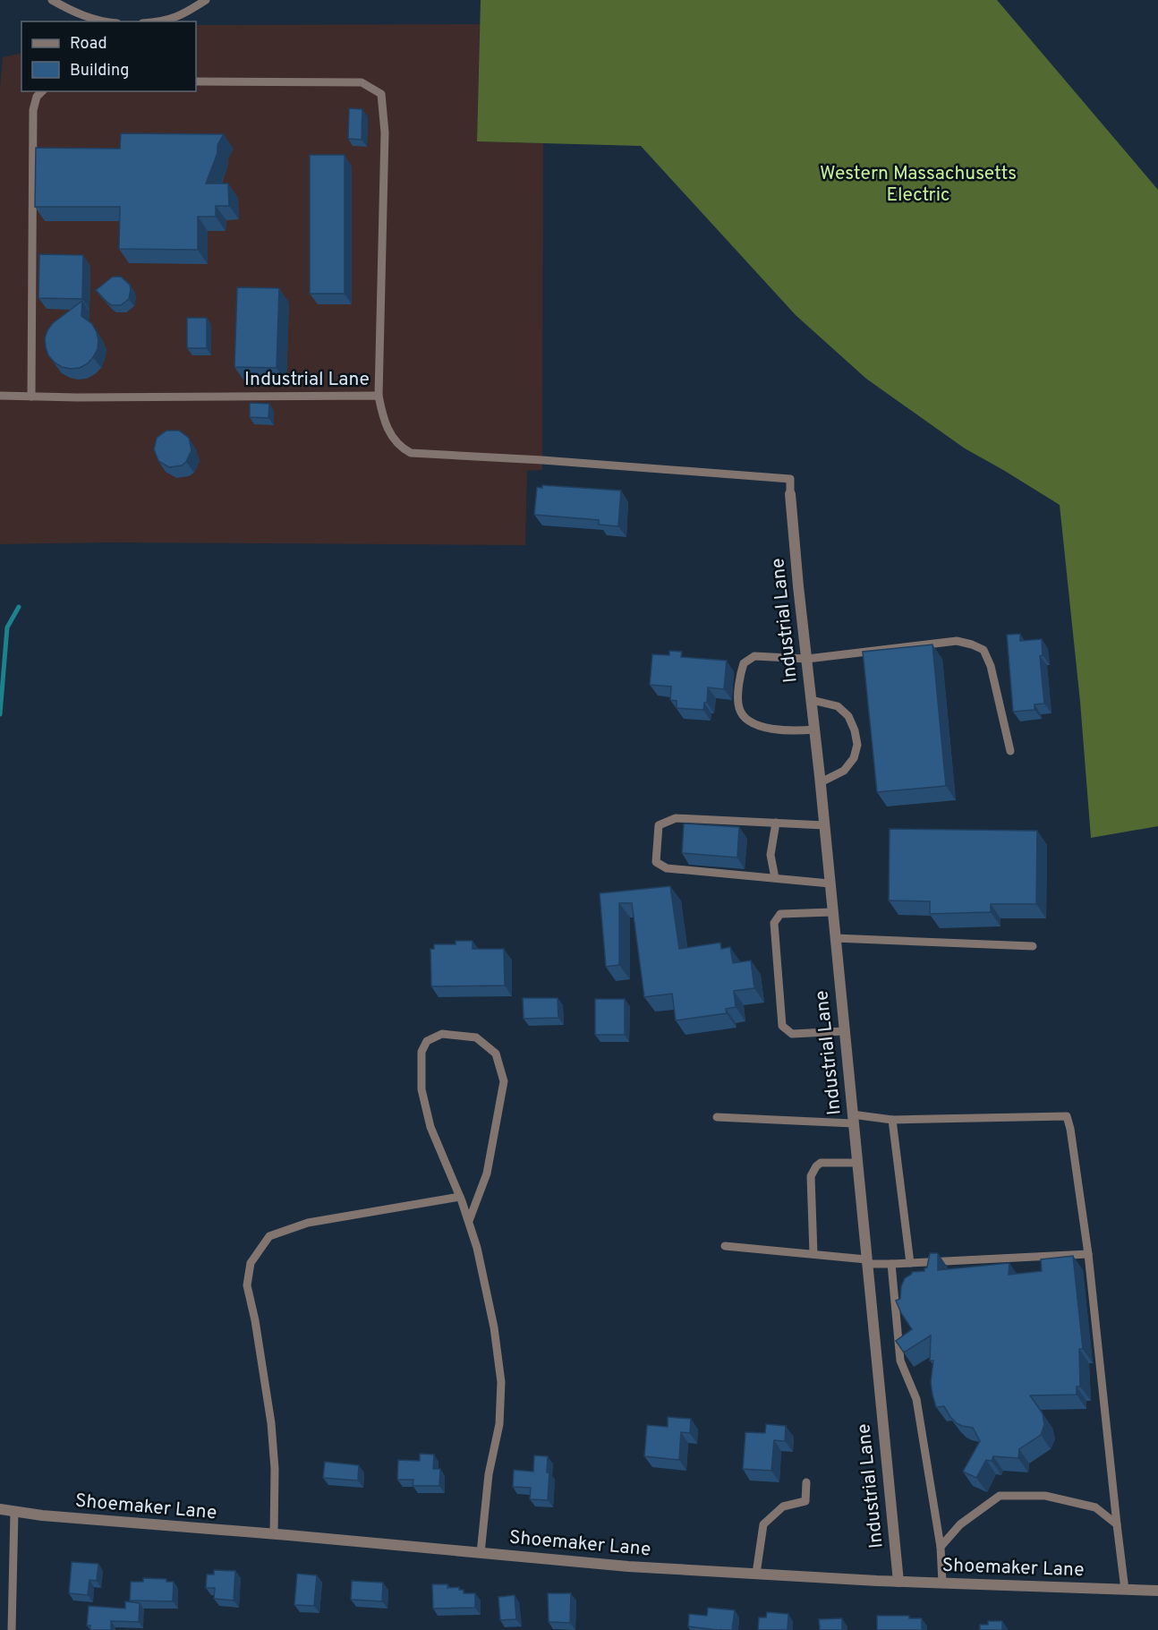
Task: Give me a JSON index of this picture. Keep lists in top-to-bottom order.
{
  "streets": {
    "street": ["Industrial Lane", "Shoemaker Lane"]
  },
  "crossings": [
    ["Industrial Lane", "Shoemaker Lane"]
  ],
  "parks": ["Western Massachusetts Electric"],
  "legend": ["Road", "Building"]
}
